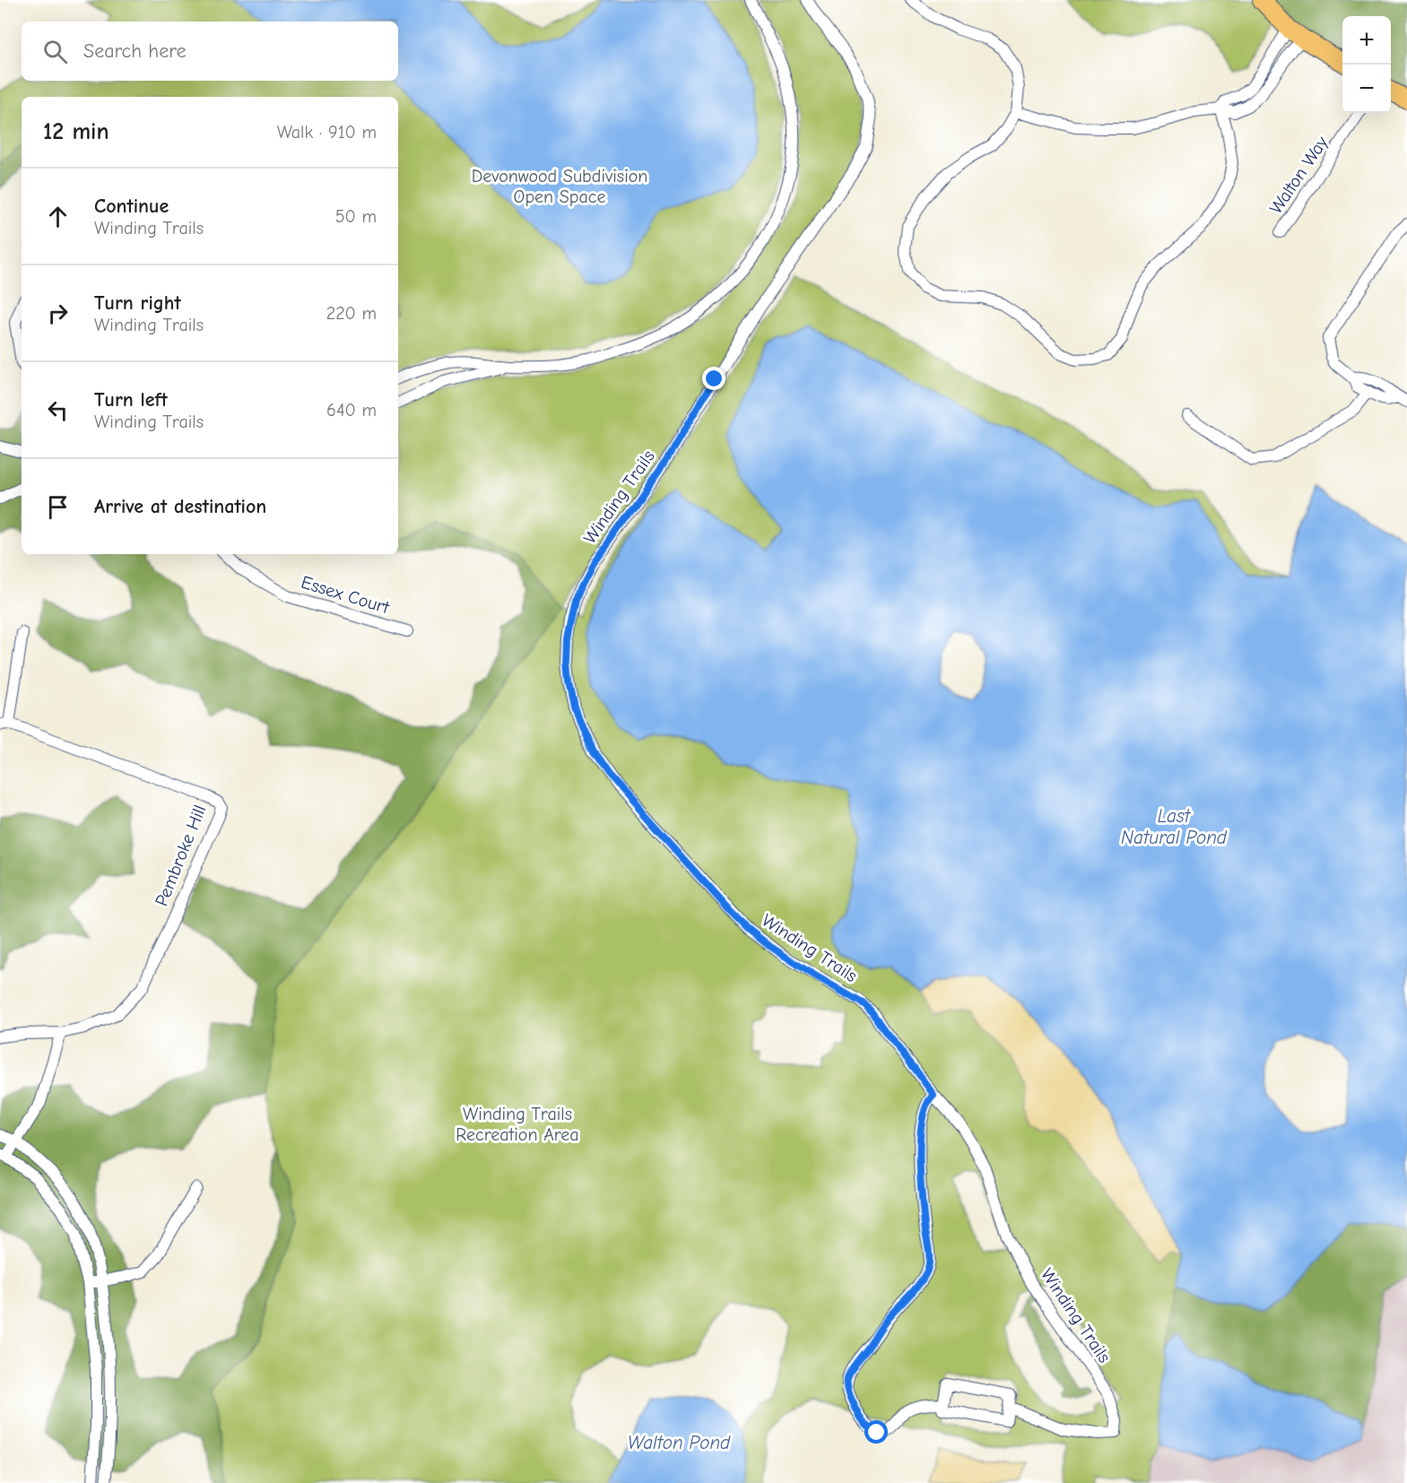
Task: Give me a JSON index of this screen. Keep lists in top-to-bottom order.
{
  "streets": {
    "street": [
      "Walton Way",
      "Winding Trails",
      "Essex Court",
      "Pembroke Hill"
    ]
  },
  "water": ["Last Natural Pond", "Walton Pond"],
  "parks": ["Devonwood Subdivision Open Space", "Winding Trails Recreation Area"],
  "page": {
    "map_buttons": ["+", "−"],
    "search": "Search here",
    "heading": ["12 min", "Walk · 910 m"],
    "list": [
      ["Continue", "Winding Trails", "50 m"],
      ["Turn right", "Winding Trails", "220 m"],
      ["Turn left", "Winding Trails", "640 m"],
      "Arrive at destination"
    ]
  }
}
